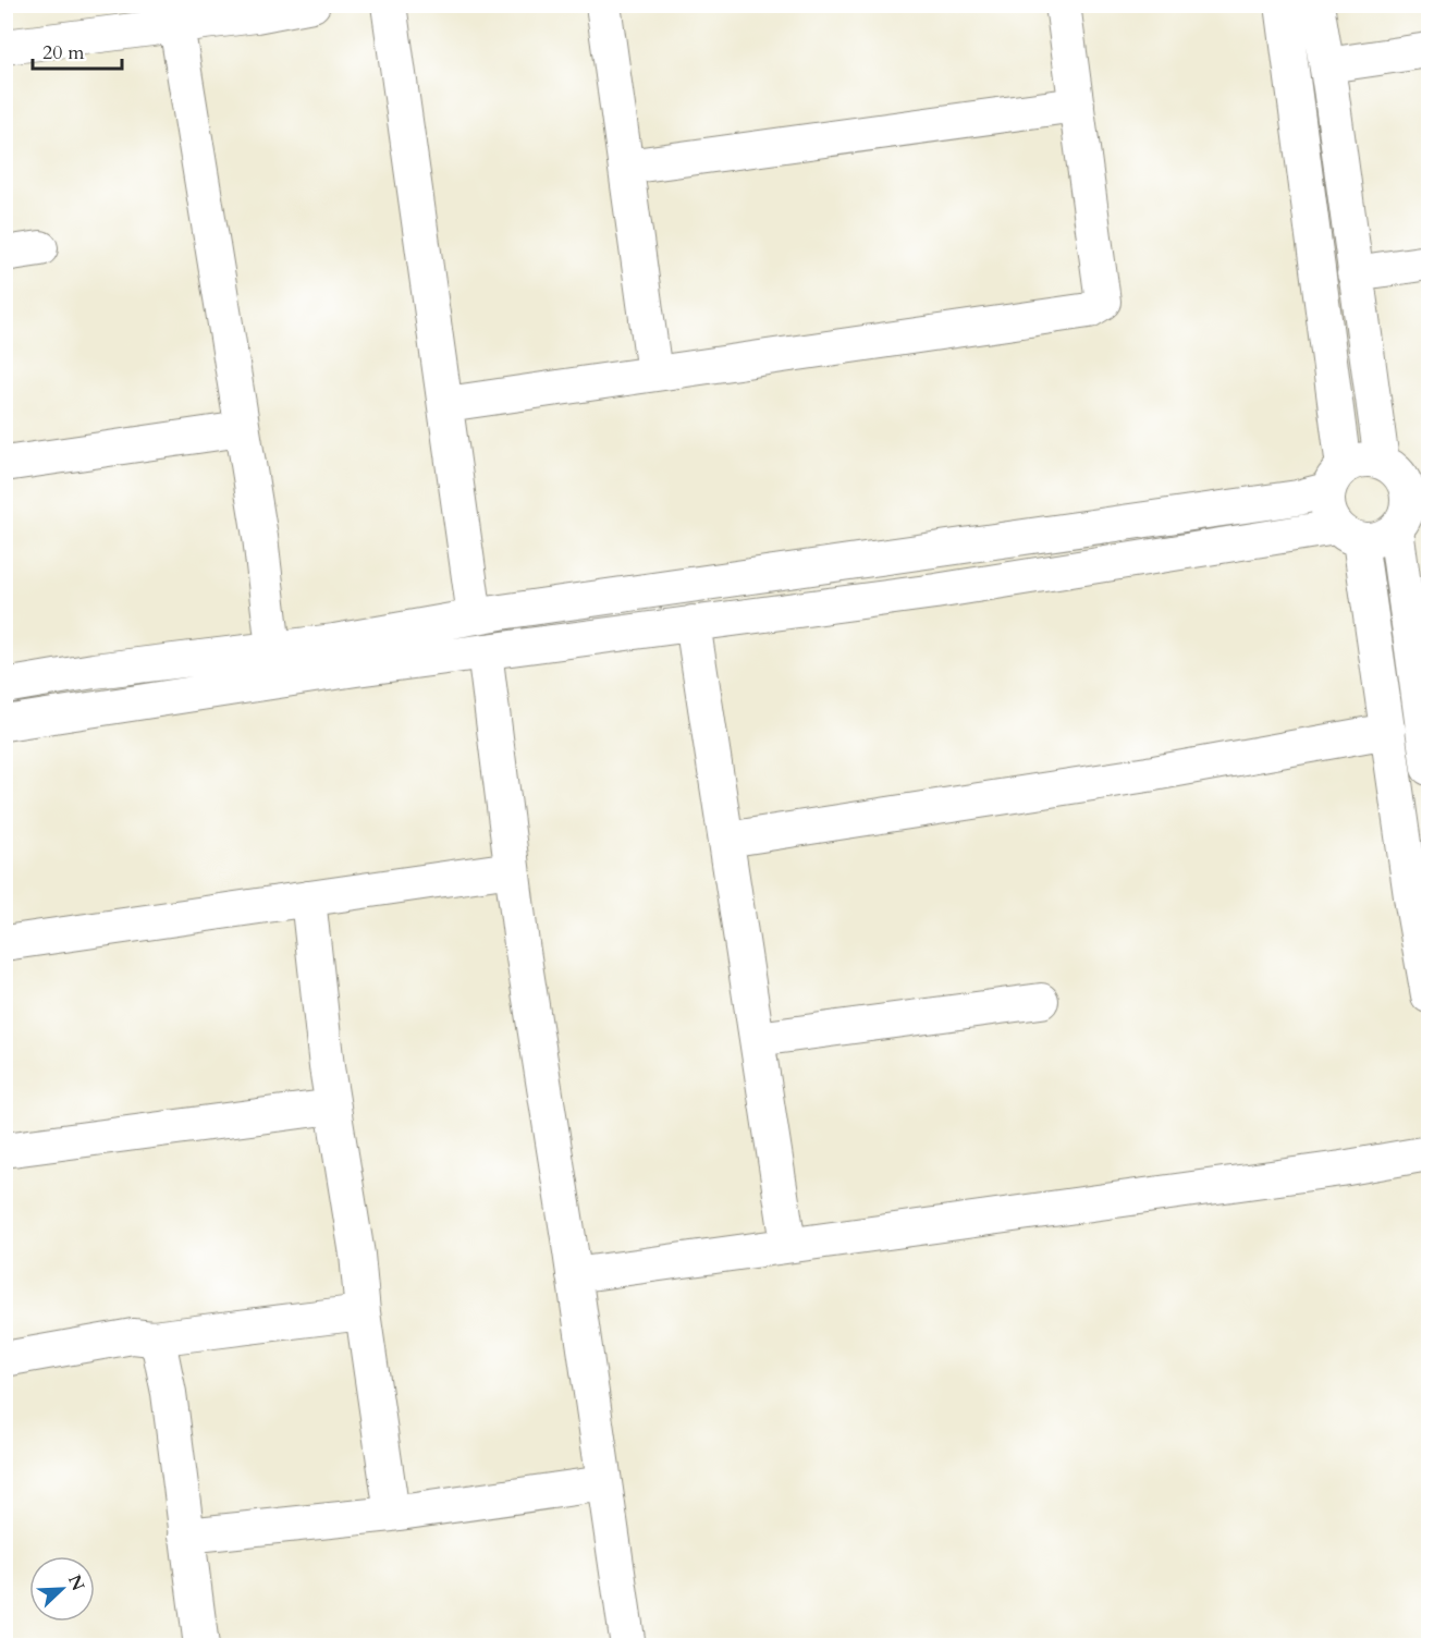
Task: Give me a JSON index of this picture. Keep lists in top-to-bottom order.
{
  "scale_bar": "20 m",
  "north": "top right"
}
